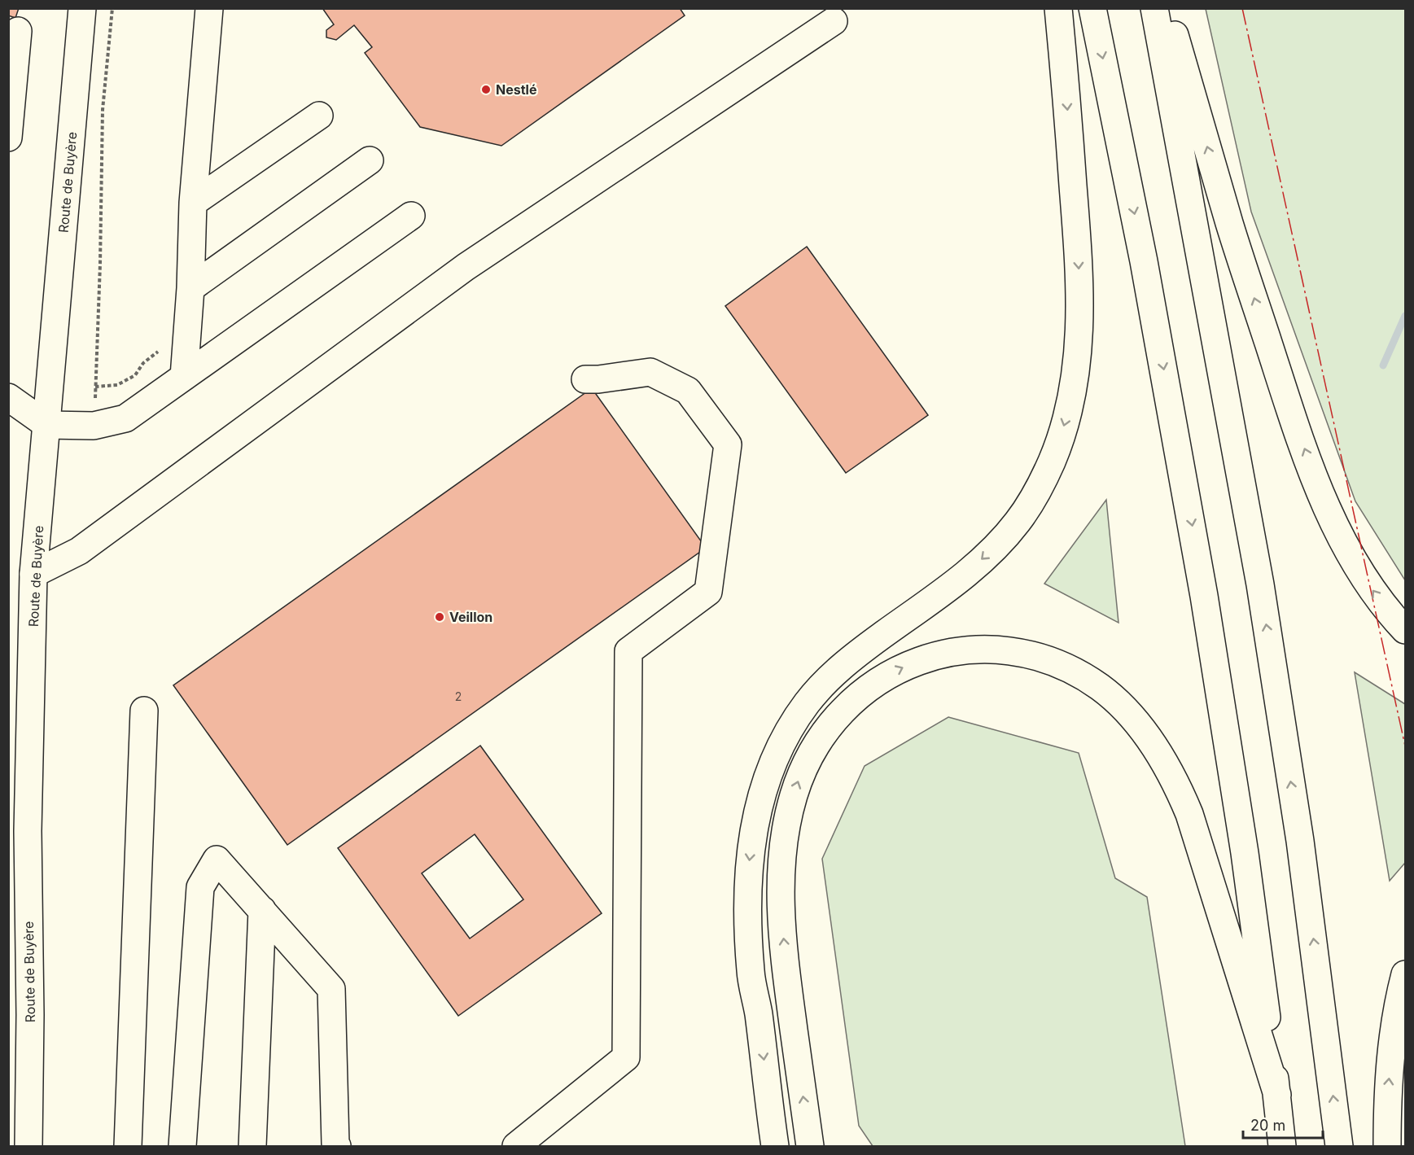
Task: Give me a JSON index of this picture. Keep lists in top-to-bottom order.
{
  "streets": {
    "main road": ["Route de Buyère"]
  },
  "places": ["Nestlé", "Veillon"],
  "house_numbers": ["2"],
  "scale_bar": "20 m"
}
